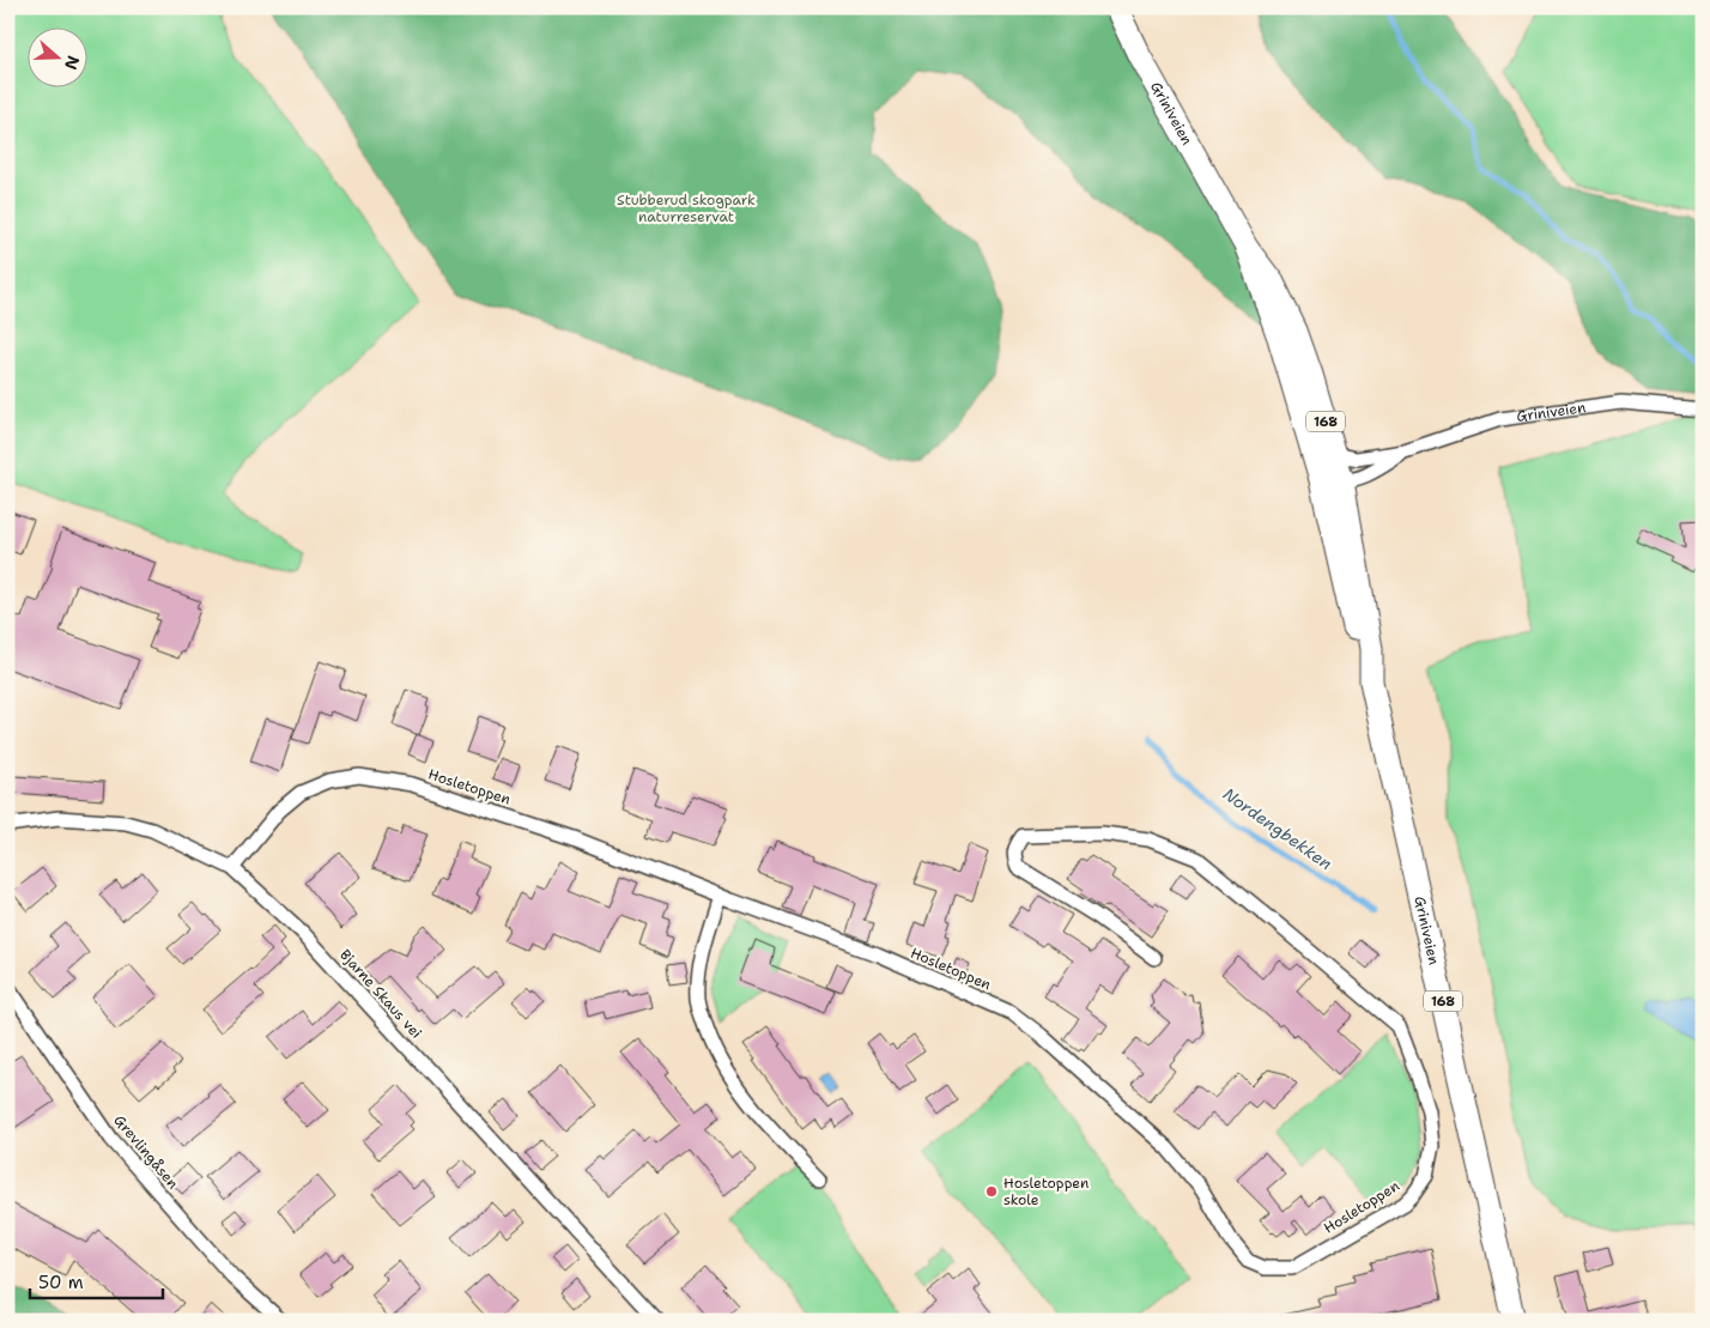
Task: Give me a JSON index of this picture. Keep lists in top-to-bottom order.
{
  "streets": {
    "main road": ["Griniveien", "168"],
    "street": ["Hosletoppen", "Bjarne Skaus vei", "Grevlingåsen"]
  },
  "crossings": [
    ["Hosletoppen", "Bjarne Skaus vei"]
  ],
  "water": ["Nordengbekken"],
  "parks": ["Stubberud skogpark naturreservat"],
  "places": ["Hosletoppen skole"],
  "scale_bar": "50 m",
  "north": "right"
}
